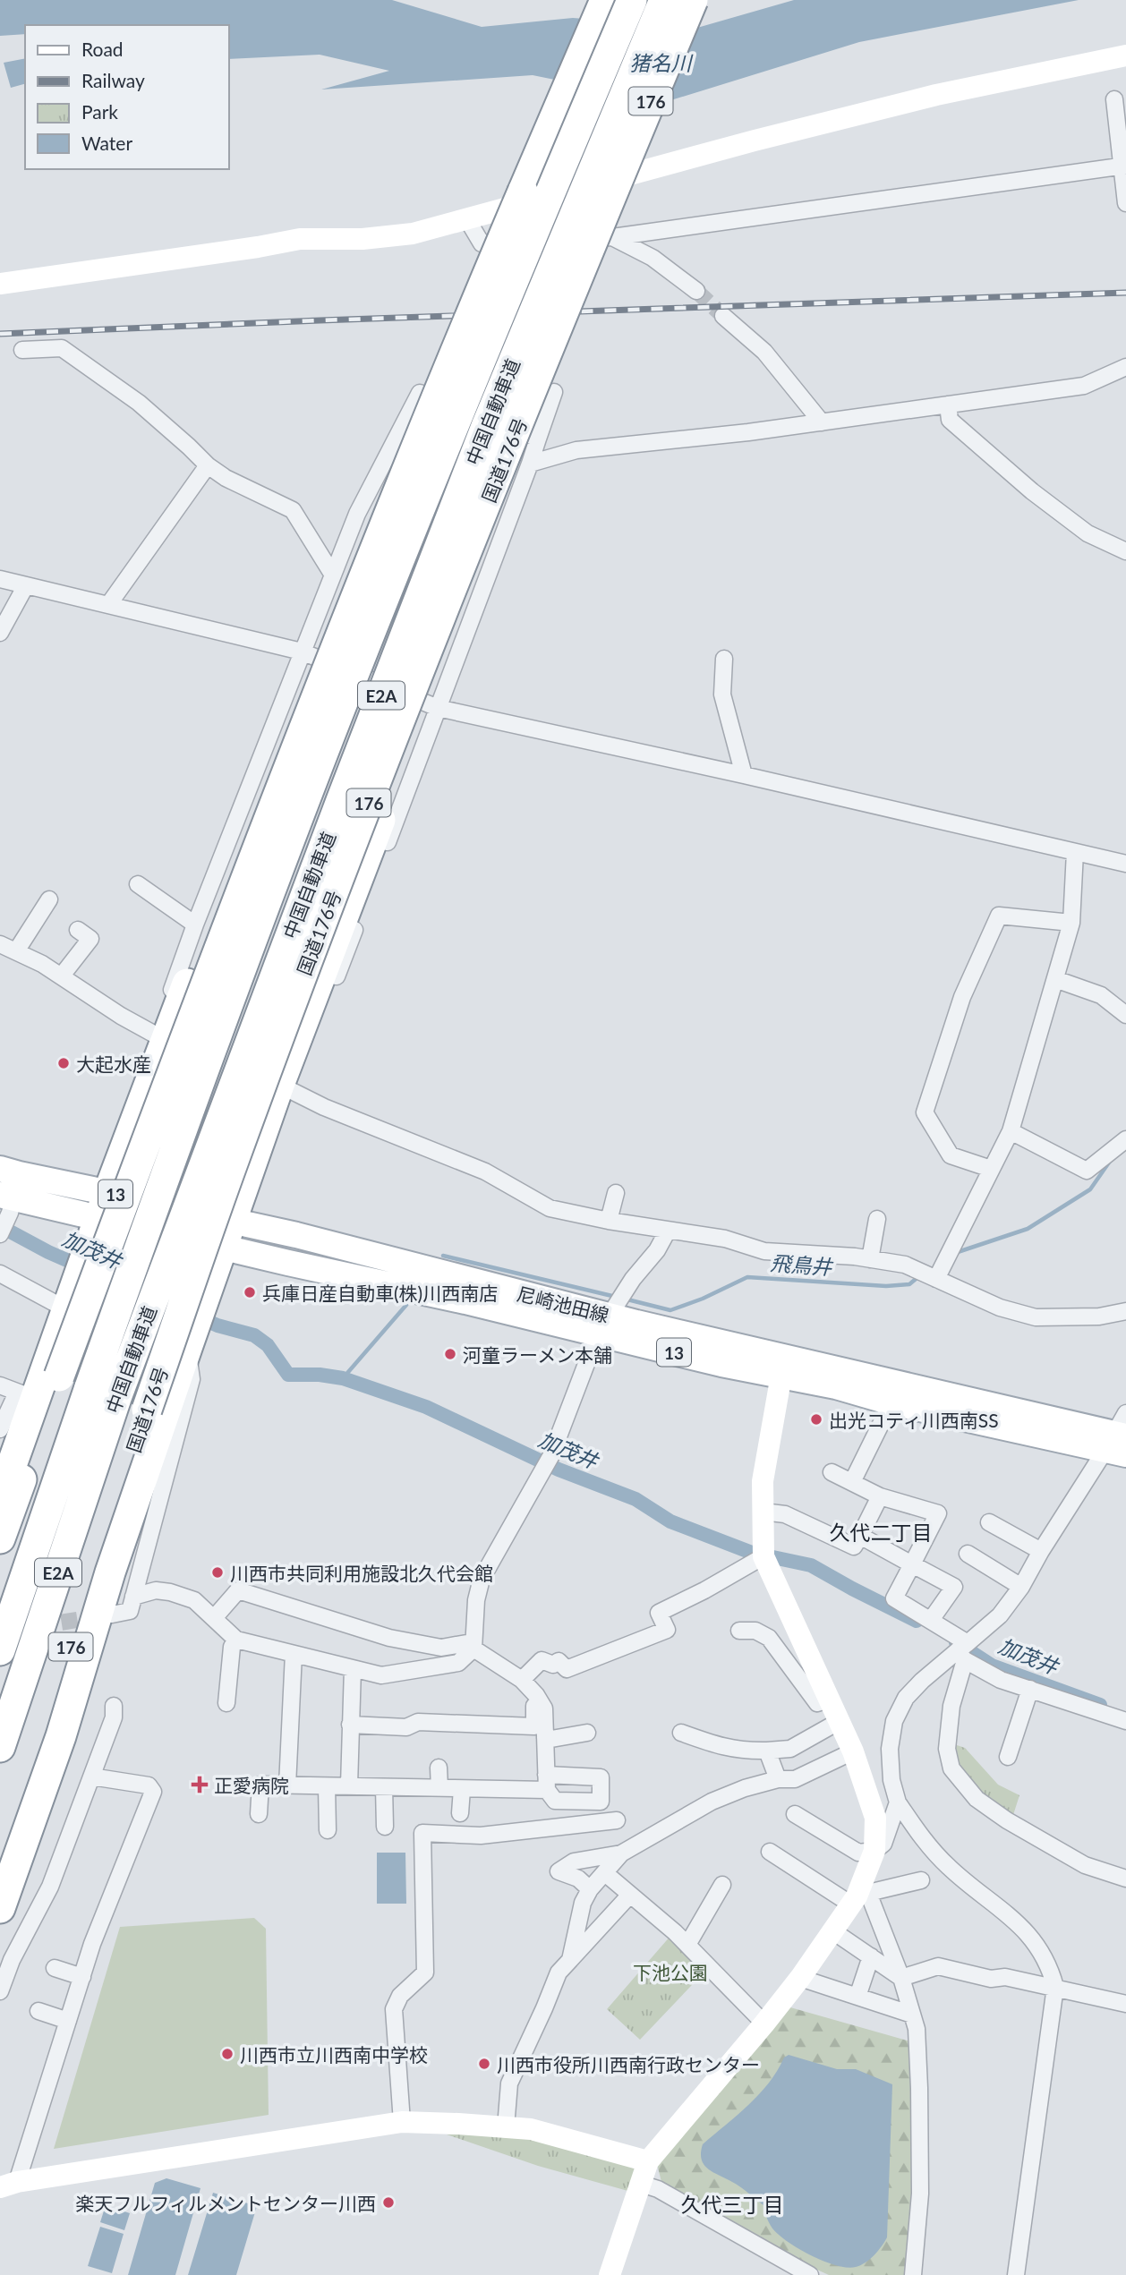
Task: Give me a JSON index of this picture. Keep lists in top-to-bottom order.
{
  "streets": {
    "highway": [
      "176",
      "中国自動車道",
      "国道176号",
      "E2A"
    ],
    "main road": ["13", "尼崎池田線"]
  },
  "districts": ["久代二丁目", "久代三丁目"],
  "water": ["猪名川", "加茂井", "飛鳥井"],
  "parks": ["下池公園"],
  "places": {
    "other": [
      "大起水産",
      "兵庫日産自動車(株)川西南店",
      "河童ラーメン本舗",
      "出光コティ川西南SS",
      "川西市共同利用施設北久代会館",
      "川西市立川西南中学校",
      "川西市役所川西南行政センター",
      "楽天フルフィルメントセンター川西"
    ],
    "health": ["正愛病院"]
  },
  "legend": [
    "Road",
    "Railway",
    "Park",
    "Water"
  ]
}
